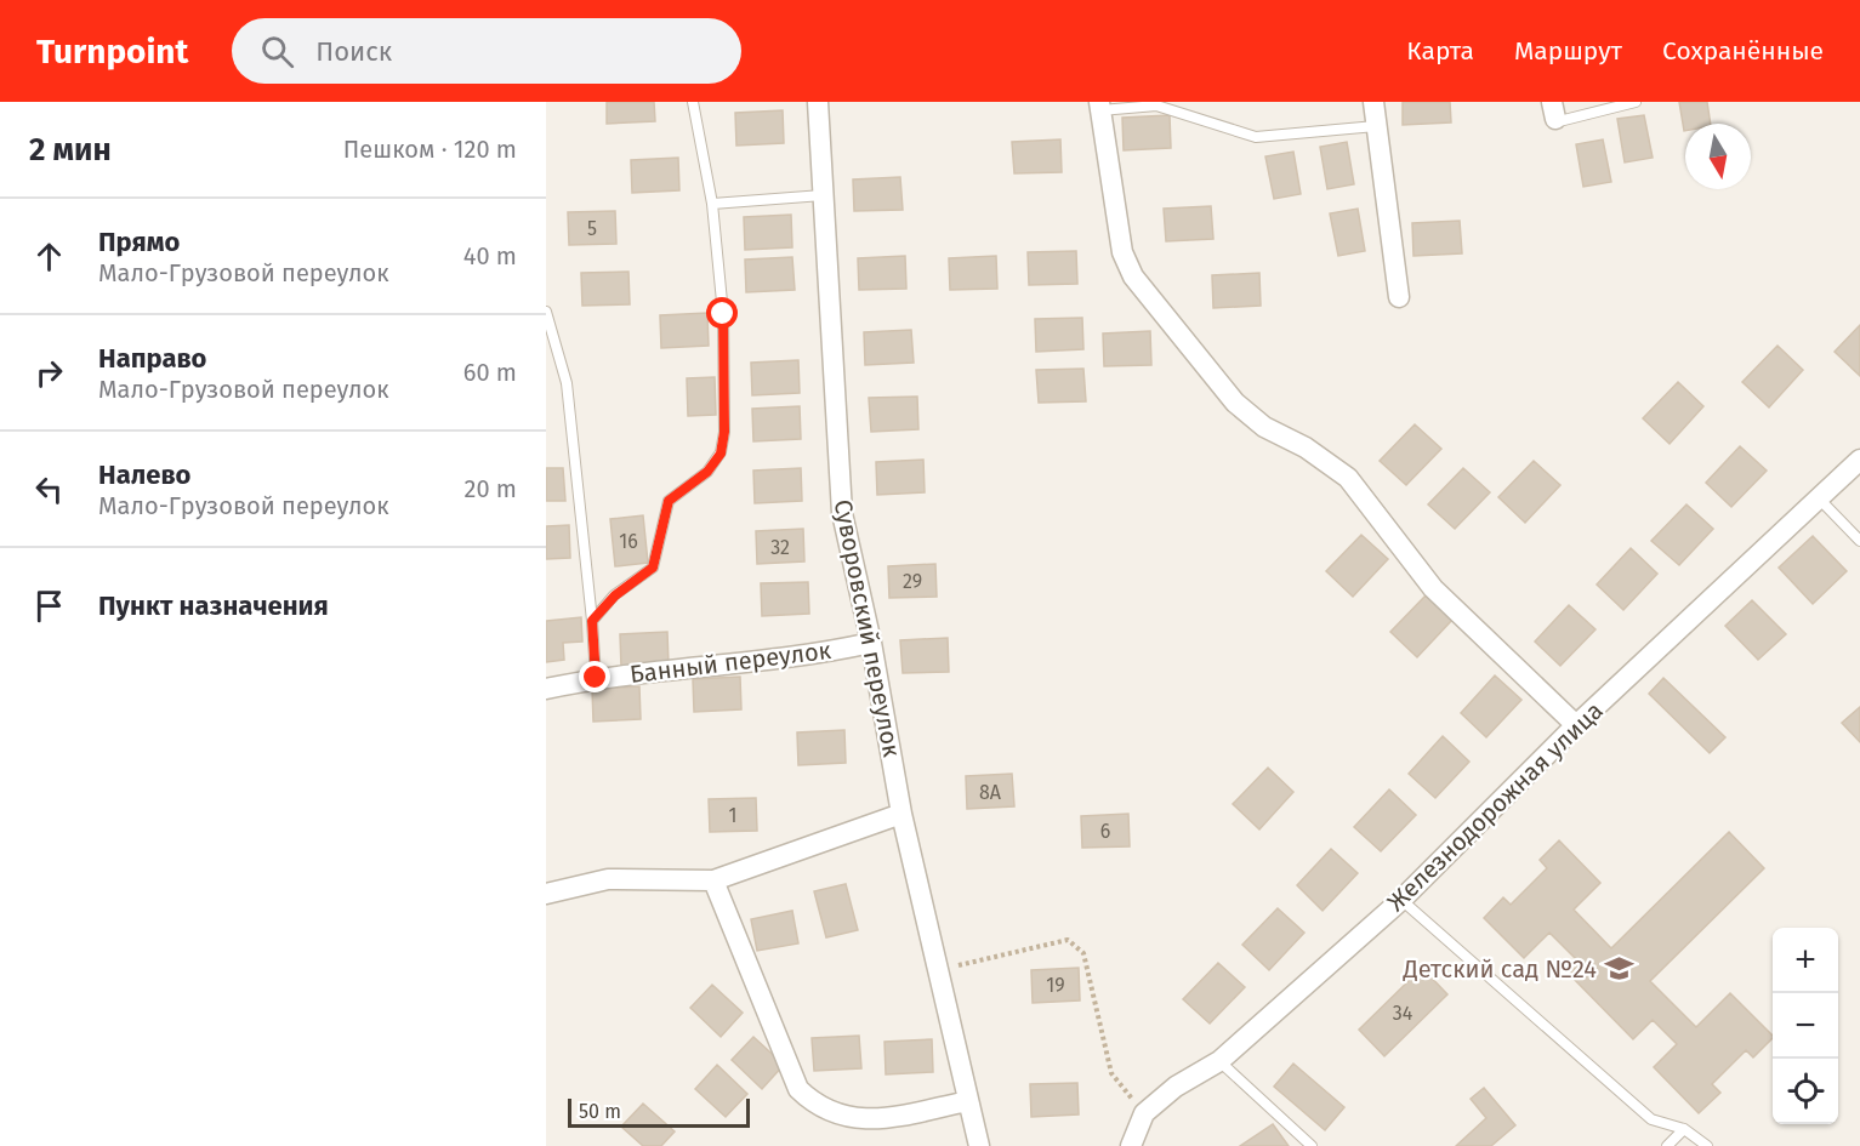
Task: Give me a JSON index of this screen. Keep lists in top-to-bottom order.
{
  "streets": {
    "street": ["Суворовский переулок", "Банный переулок", "Железнодорожная улица"]
  },
  "crossings": [
    ["Суворовский переулок", "Банный переулок"]
  ],
  "places": {
    "school or university": ["Детский сад №24"]
  },
  "house_numbers": [
    "5",
    "16",
    "32",
    "29",
    "8А",
    "1",
    "6",
    "19",
    "34"
  ],
  "scale_bar": "50 m",
  "north": "bottom",
  "page": {
    "header": "Turnpoint",
    "search": "Поиск",
    "nav": ["Карта", "Маршрут", "Сохранённые"],
    "heading": ["2 мин", "Пешком · 120 m"],
    "list": [
      ["Прямо", "Мало-Грузовой переулок", "40 m"],
      ["Направо", "Мало-Грузовой переулок", "60 m"],
      ["Налево", "Мало-Грузовой переулок", "20 m"],
      "Пункт назначения"
    ],
    "map_buttons": ["+", "−"],
    "scale": "50 m"
  }
}
